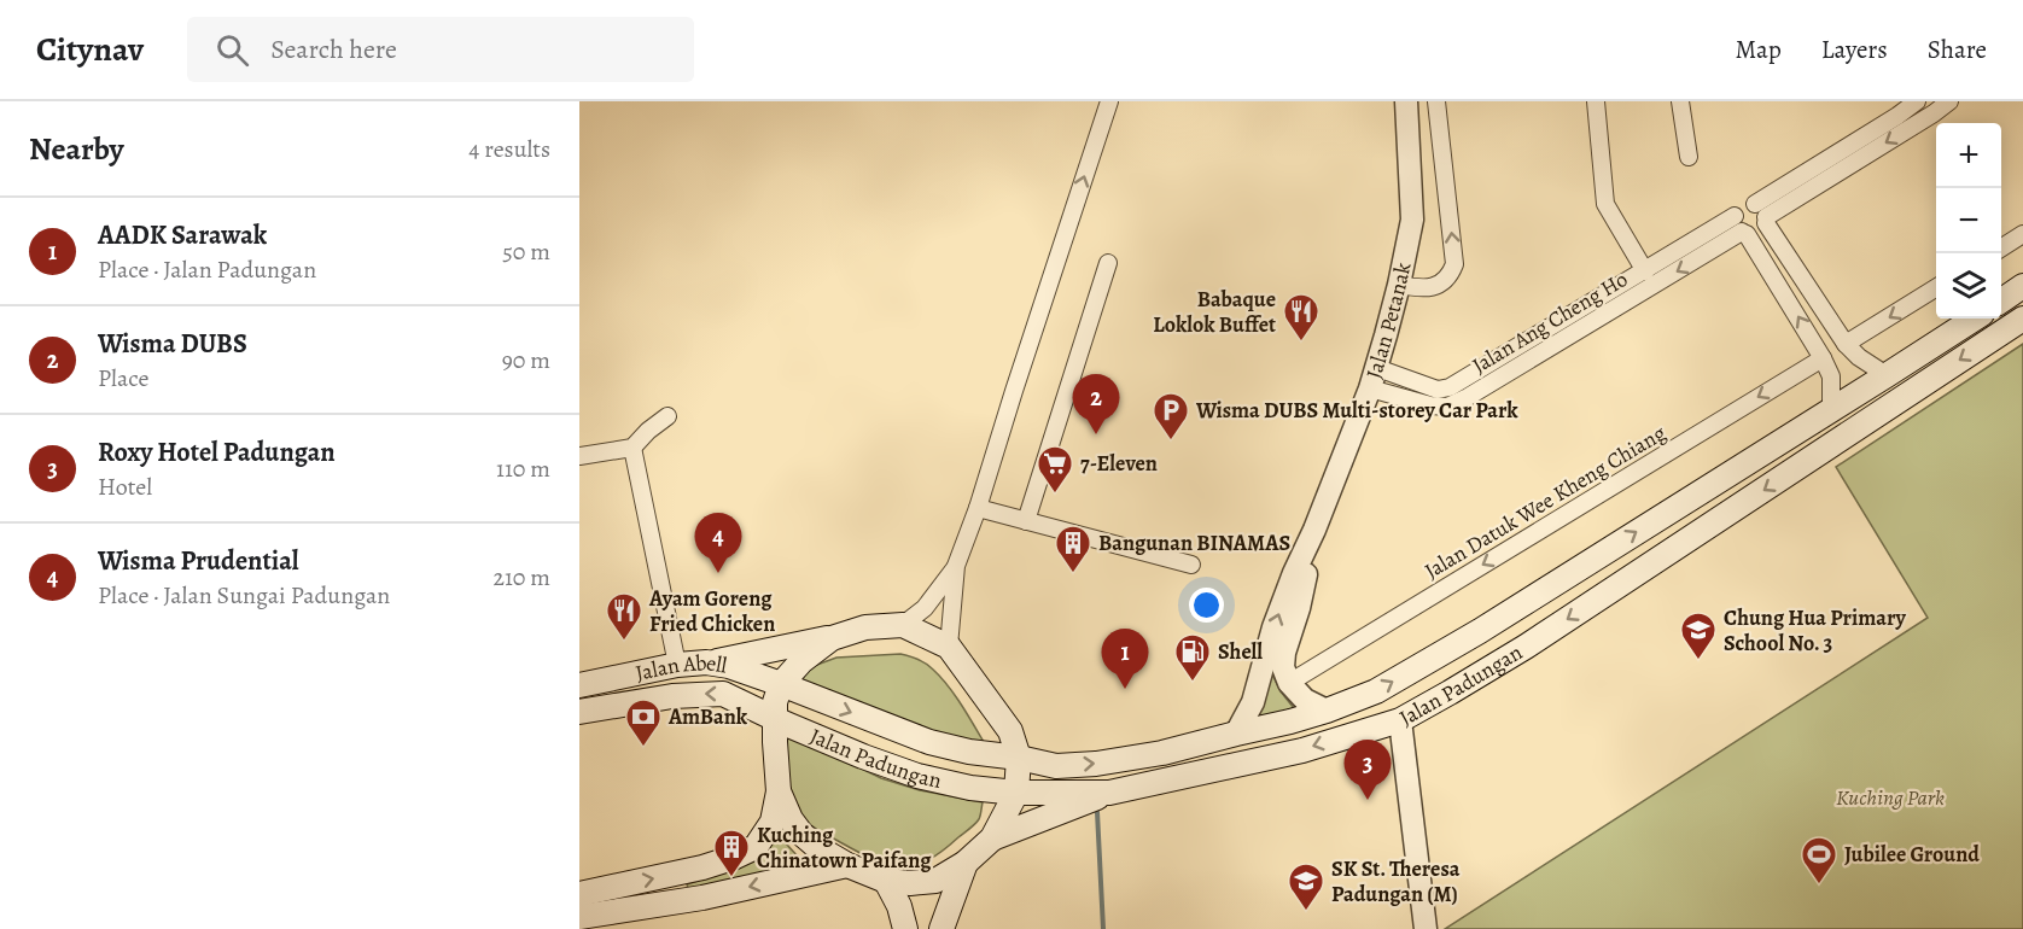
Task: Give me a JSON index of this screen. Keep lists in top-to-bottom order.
{
  "streets": {
    "main road": ["Jalan Abell", "Jalan Padungan"],
    "street": ["Jalan Petanak", "Jalan Ang Cheng Ho", "Jalan Datuk Wee Kheng Chiang"]
  },
  "crossings": [
    ["Jalan Petanak", "Jalan Ang Cheng Ho"],
    ["Jalan Petanak", "Jalan Datuk Wee Kheng Chiang"],
    ["Jalan Petanak", "Jalan Padungan"],
    ["Jalan Abell", "Jalan Padungan"]
  ],
  "one_way": ["Jalan Datuk Wee Kheng Chiang"],
  "parks": ["Kuching Park"],
  "places": {
    "restaurant": ["Babaque Loklok Buffet", "Ayam Goreng Fried Chicken"],
    "parking": ["Wisma DUBS Multi-storey Car Park"],
    "supermarket": ["7-Eleven"],
    "building": ["Bangunan BINAMAS", "Kuching Chinatown Paifang"],
    "school or university": ["Chung Hua Primary School No. 3", "SK St. Theresa Padungan (M)"],
    "fuel station": ["Shell"],
    "bank": ["AmBank"],
    "sports": ["Jubilee Ground"]
  },
  "page": {
    "header": "Citynav",
    "search": "Search here",
    "nav": ["Map", "Layers", "Share"],
    "heading": ["Nearby", "4 results"],
    "map_buttons": ["+", "−"],
    "list": [
      {
        "mark": "1",
        "name": "AADK Sarawak",
        "note": "Place · Jalan Padungan",
        "value": "50 m"
      },
      {
        "mark": "2",
        "name": "Wisma DUBS",
        "note": "Place",
        "value": "90 m"
      },
      {
        "mark": "3",
        "name": "Roxy Hotel Padungan",
        "note": "Hotel",
        "value": "110 m"
      },
      {
        "mark": "4",
        "name": "Wisma Prudential",
        "note": "Place · Jalan Sungai Padungan",
        "value": "210 m"
      }
    ],
    "pins": [
      "2",
      "4",
      "1",
      "3"
    ]
  }
}
